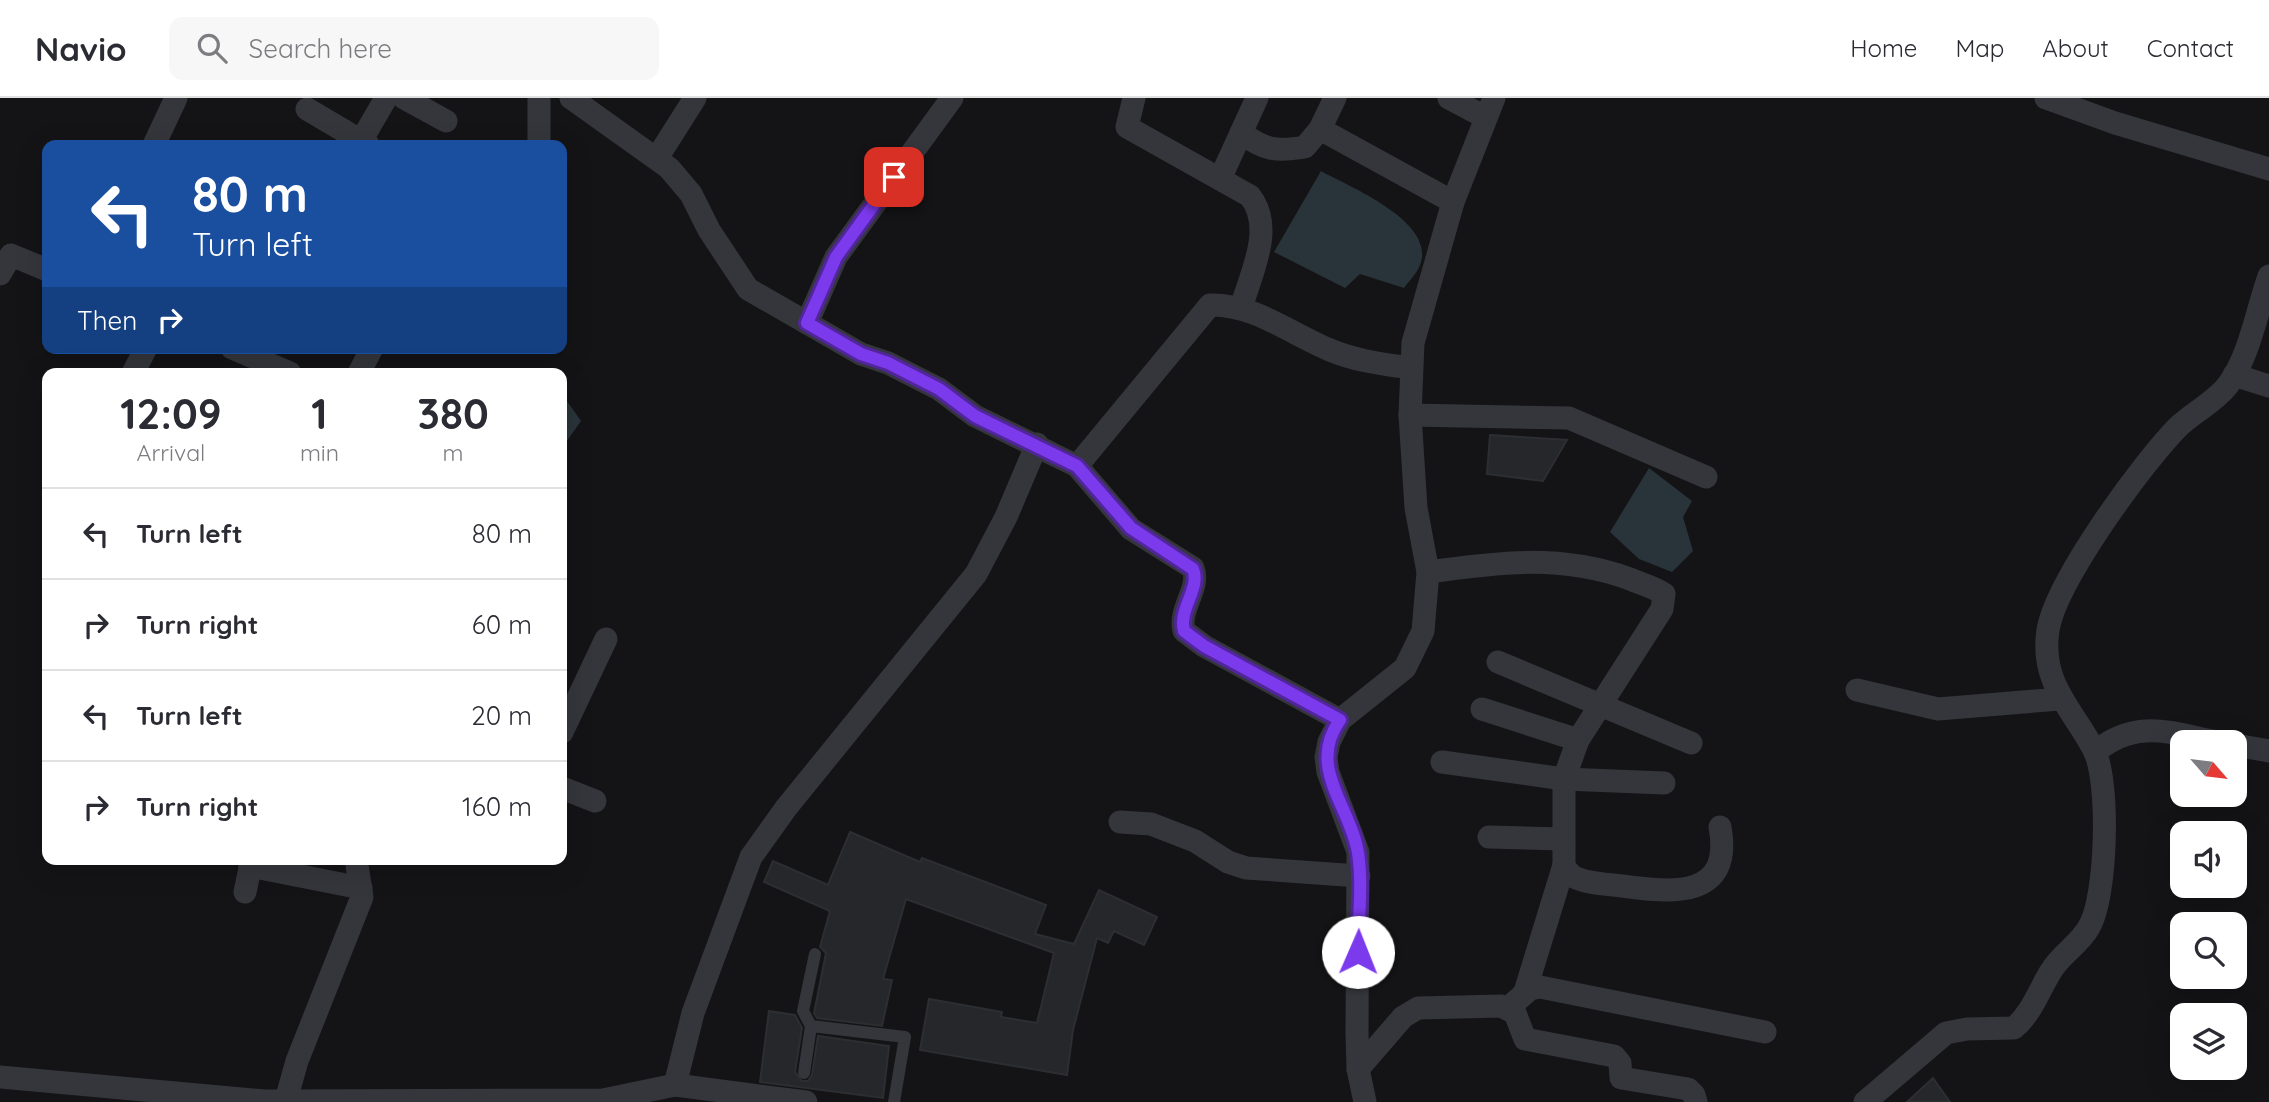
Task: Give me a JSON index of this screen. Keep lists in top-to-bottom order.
{
  "north": "bottom right",
  "page": {
    "header": "Navio",
    "search": "Search here",
    "nav": [
      "Home",
      "Map",
      "About",
      "Contact"
    ],
    "turn": ["80 m", "Turn left"],
    "then": "Then",
    "eta": [
      "12:09",
      "Arrival",
      "1",
      "min",
      "380",
      "m"
    ],
    "list": [
      {
        "name": "Turn left",
        "value": "80 m"
      },
      {
        "name": "Turn right",
        "value": "60 m"
      },
      {
        "name": "Turn left",
        "value": "20 m"
      },
      {
        "name": "Turn right",
        "value": "160 m"
      }
    ]
  }
}
